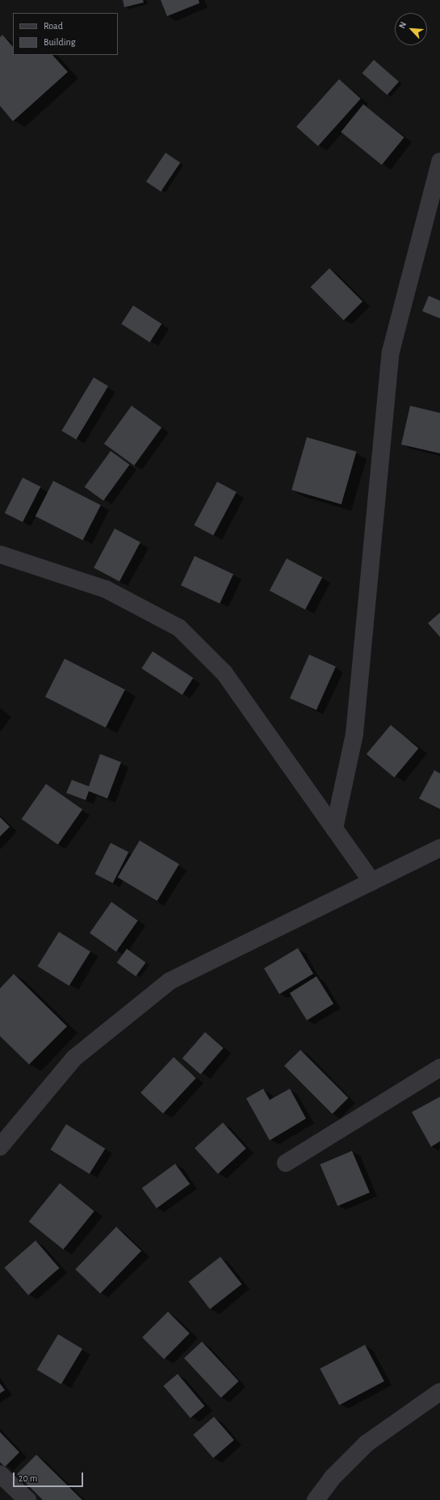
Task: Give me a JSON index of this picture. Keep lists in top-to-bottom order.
{
  "legend": ["Road", "Building"],
  "scale_bar": "20 m",
  "north": "top left"
}
